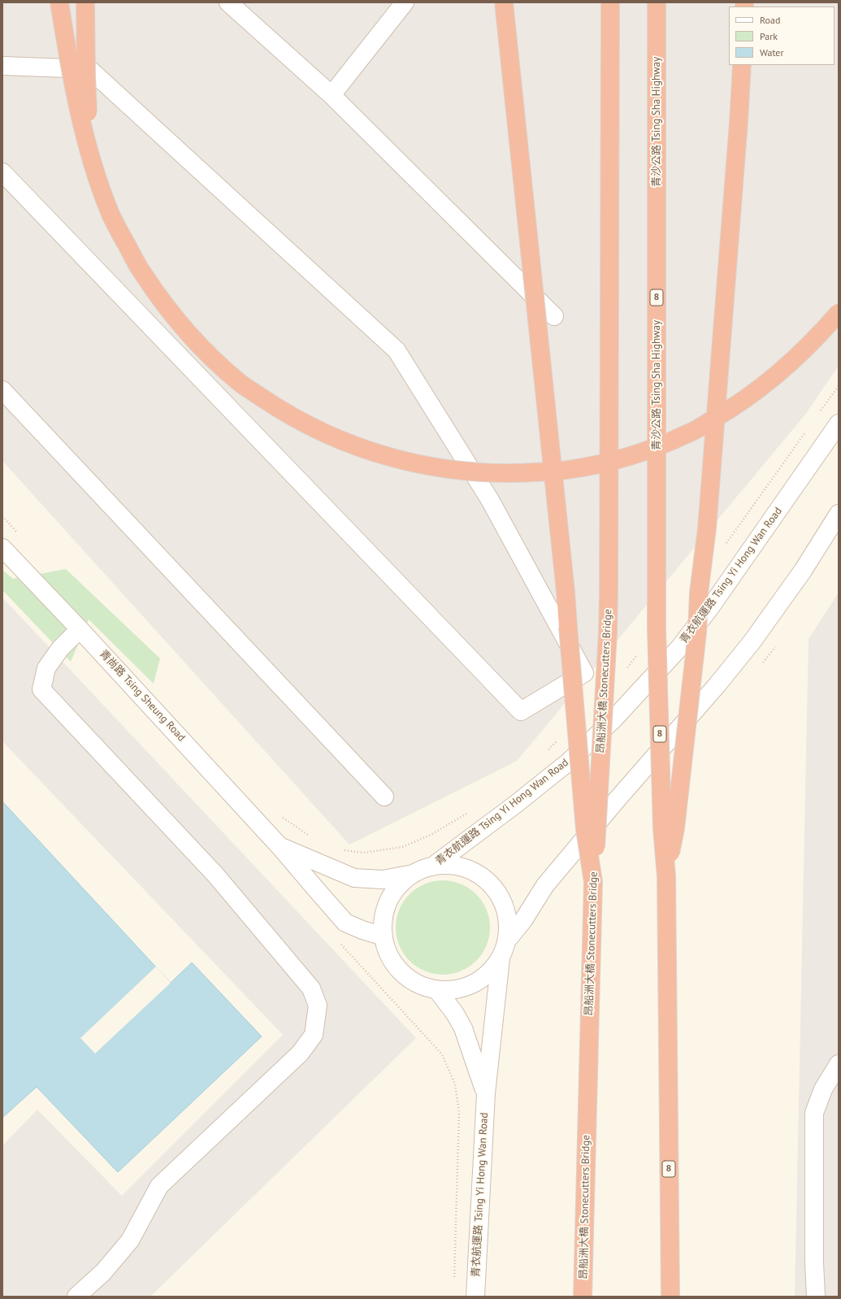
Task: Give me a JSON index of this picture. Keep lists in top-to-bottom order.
{
  "streets": {
    "highway": ["青沙公路 Tsing Sha Highway", "8", "昂船洲大橋 Stonecutters Bridge"],
    "street": ["青衣航運路 Tsing Yi Hong Wan Road", "青尚路 Tsing Sheung Road"]
  },
  "crossings": [
    ["青沙公路 Tsing Sha Highway", "8"]
  ],
  "legend": ["Road", "Park", "Water"]
}
